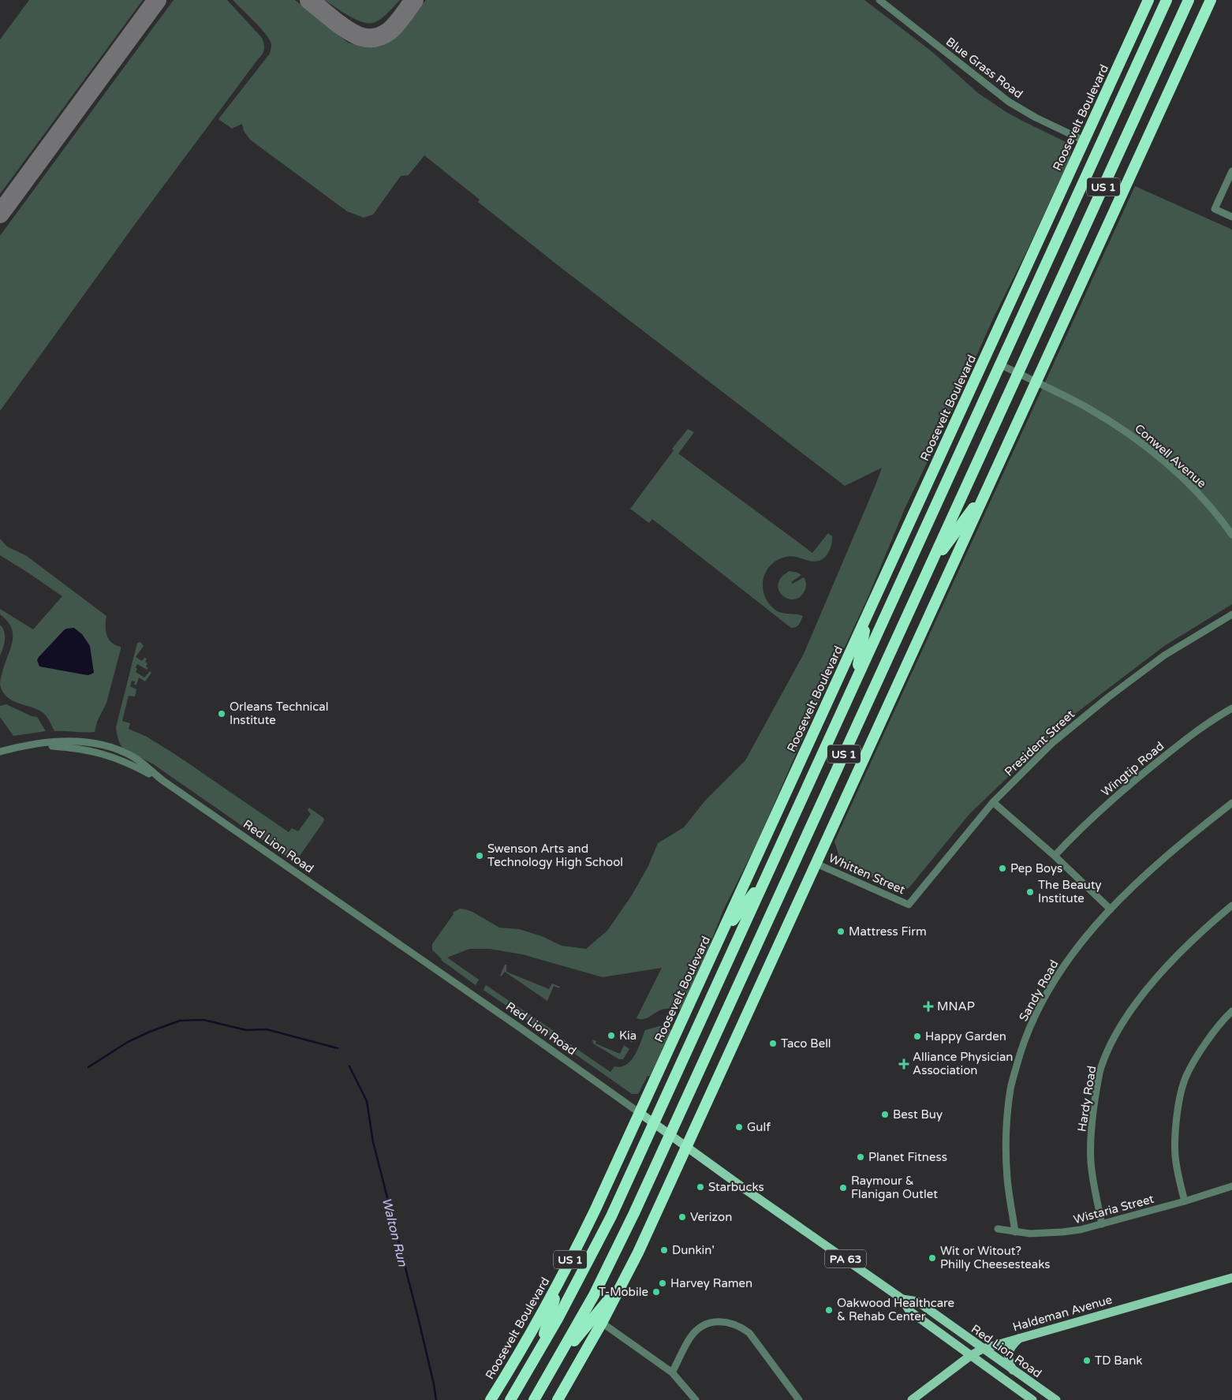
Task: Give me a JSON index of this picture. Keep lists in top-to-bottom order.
{
  "streets": {
    "highway": ["Roosevelt Boulevard", "US 1"],
    "main road": ["Red Lion Road", "PA 63", "Haldeman Avenue"],
    "street": [
      "Blue Grass Road",
      "Conwell Avenue",
      "President Street",
      "Wingtip Road",
      "Whitten Street",
      "Sandy Road",
      "Hardy Road",
      "Wistaria Street"
    ]
  },
  "crossings": [
    ["Blue Grass Road", "Roosevelt Boulevard"],
    ["Roosevelt Boulevard", "Red Lion Road"],
    ["US 1", "Conwell Avenue"],
    ["US 1", "Red Lion Road"],
    ["US 1", "Whitten Street"],
    ["President Street", "Whitten Street"],
    ["Red Lion Road", "Haldeman Avenue"],
    ["Sandy Road", "Wistaria Street"],
    ["Hardy Road", "Wistaria Street"]
  ],
  "water": ["Walton Run"],
  "places": {
    "other": [
      "Orleans Technical Institute",
      "Swenson Arts and Technology High School",
      "Pep Boys",
      "The Beauty Institute",
      "Mattress Firm",
      "Kia",
      "Happy Garden",
      "Taco Bell",
      "Best Buy",
      "Gulf",
      "Planet Fitness",
      "Starbucks",
      "Raymour & Flanigan Outlet",
      "Verizon",
      "Dunkin'",
      "Wit or Witout? Philly Cheesesteaks",
      "Harvey Ramen",
      "T-Mobile",
      "Oakwood Healthcare & Rehab Center",
      "TD Bank"
    ],
    "health": ["MNAP", "Alliance Physician Association"]
  }
}
